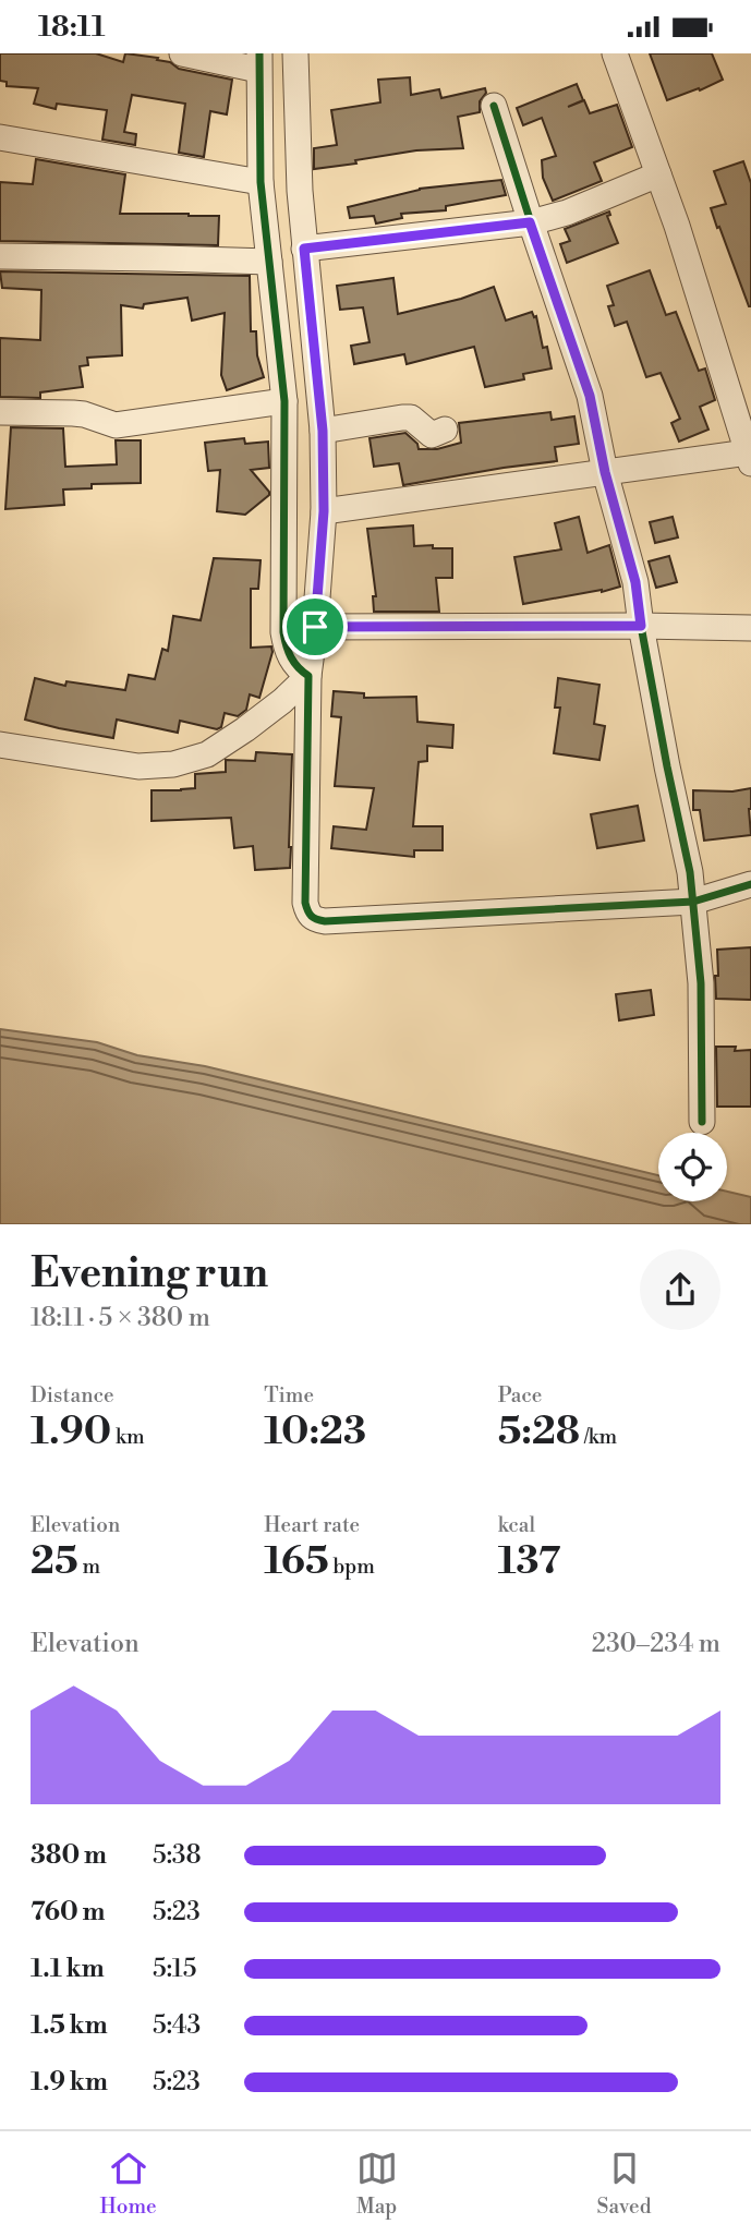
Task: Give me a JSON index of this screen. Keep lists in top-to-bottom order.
{
  "page": {
    "status": "18:11",
    "heading": ["Evening run", "18:11 · 5 × 380 m"],
    "stats": [
      ["Distance", "1.90 km"],
      ["Time", "10:23"],
      ["Pace", "5:28 /km"],
      ["Elevation", "25 m"],
      ["Heart rate", "165 bpm"],
      ["kcal", "137"]
    ],
    "chart": ["Elevation", "230–234 m"],
    "list": [
      {
        "name": "380 m",
        "note": "5:38"
      },
      {
        "name": "760 m",
        "note": "5:23"
      },
      {
        "name": "1.1 km",
        "note": "5:15"
      },
      {
        "name": "1.5 km",
        "note": "5:43"
      },
      {
        "name": "1.9 km",
        "note": "5:23"
      }
    ],
    "tabs": ["Home", "Map", "Saved"]
  }
}
